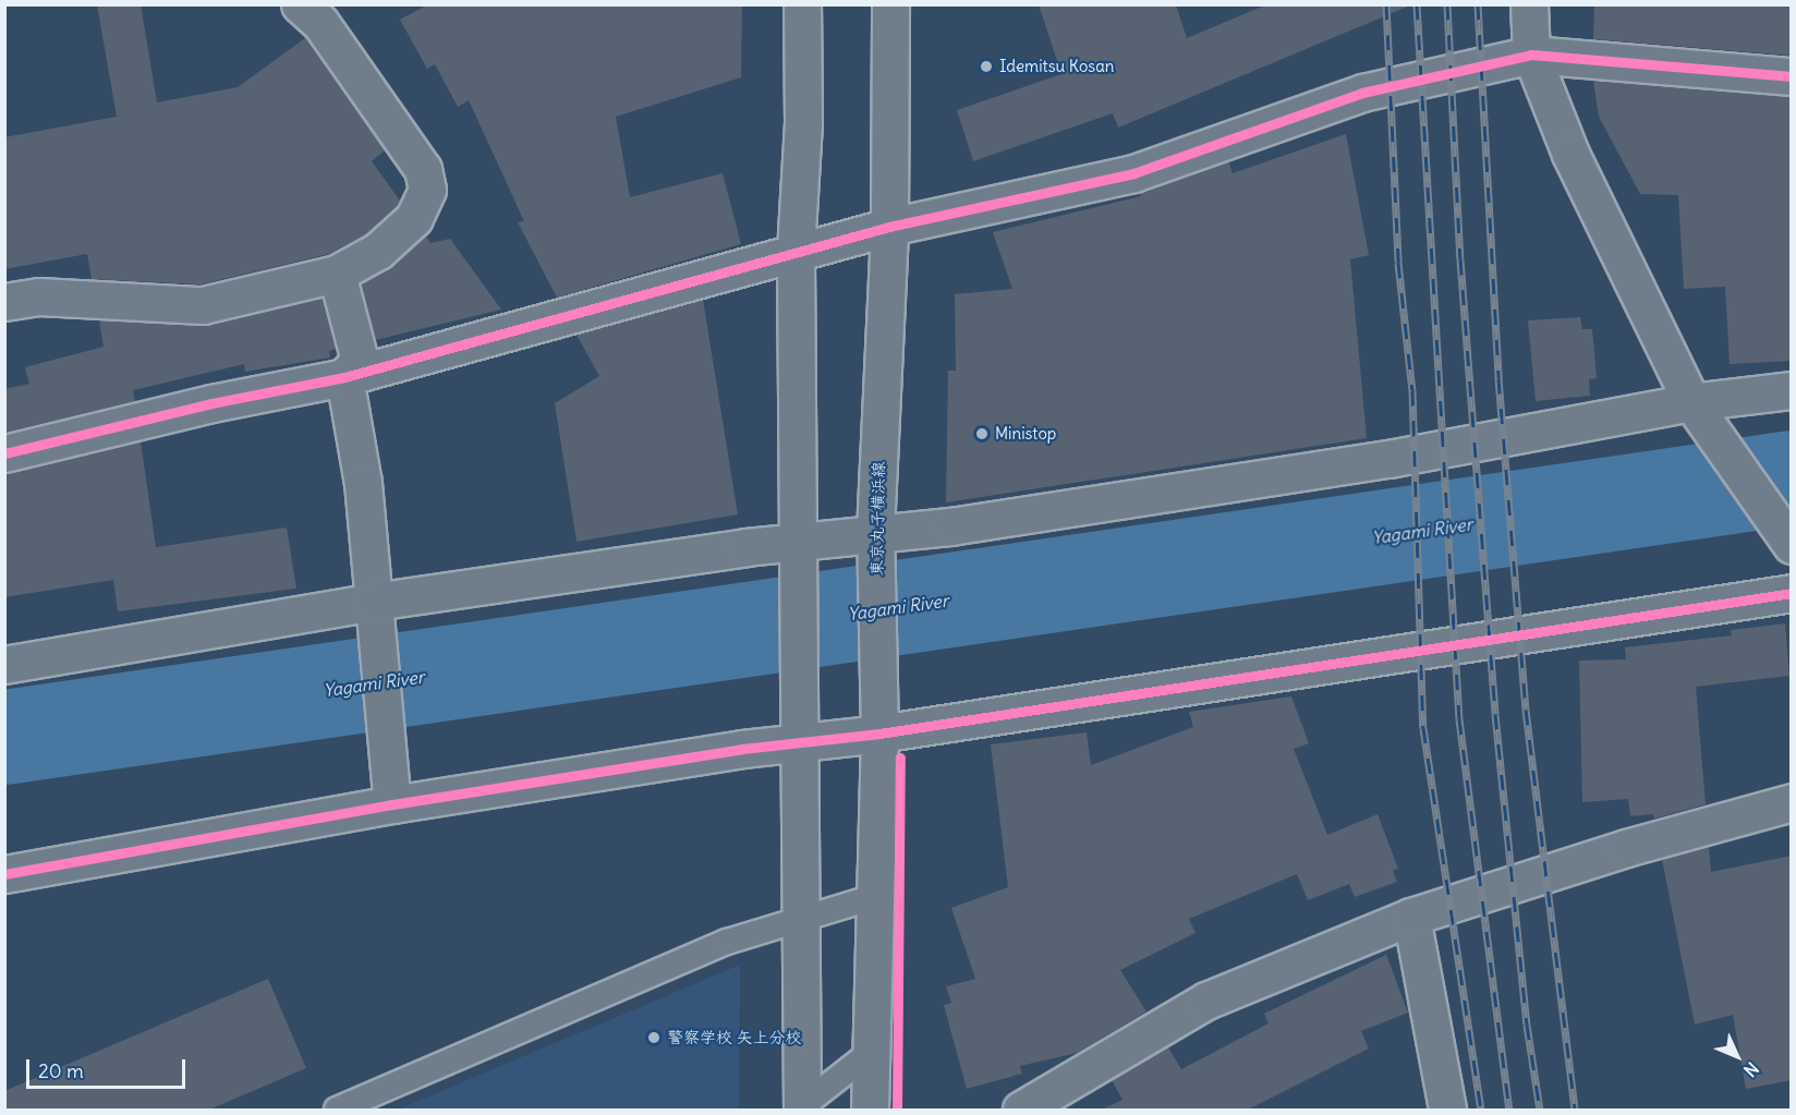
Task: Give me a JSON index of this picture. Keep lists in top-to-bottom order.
{
  "streets": {
    "street": ["東京丸子横浜線"]
  },
  "water": ["Yagami River"],
  "places": ["Idemitsu Kosan", "Ministop", "警察学校 矢上分校"],
  "scale_bar": "20 m",
  "north": "bottom right"
}
